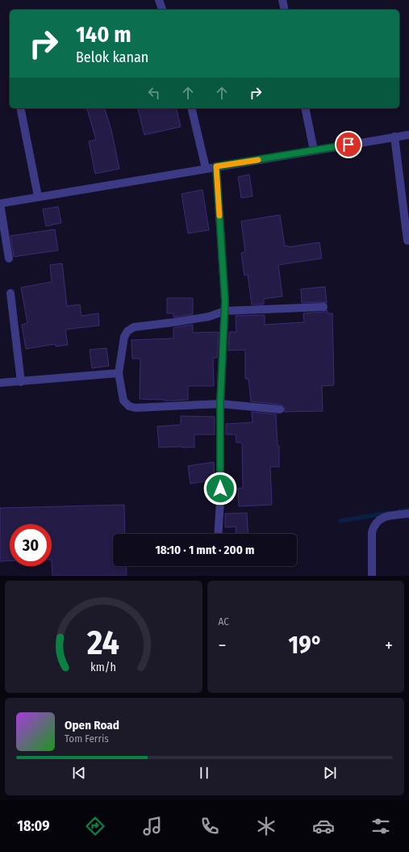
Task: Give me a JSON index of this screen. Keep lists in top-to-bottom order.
{
  "page": {
    "turn": ["140 m", "Belok kanan"],
    "limit": "30",
    "trip": "18:10 · 1 mnt · 200 m",
    "tile": "AC",
    "heat": ["−", "19°", "+"],
    "song": ["Open Road", "Tom Ferris"],
    "tabs": "18:09",
    "gauge": ["24", "km/h"]
  }
}
